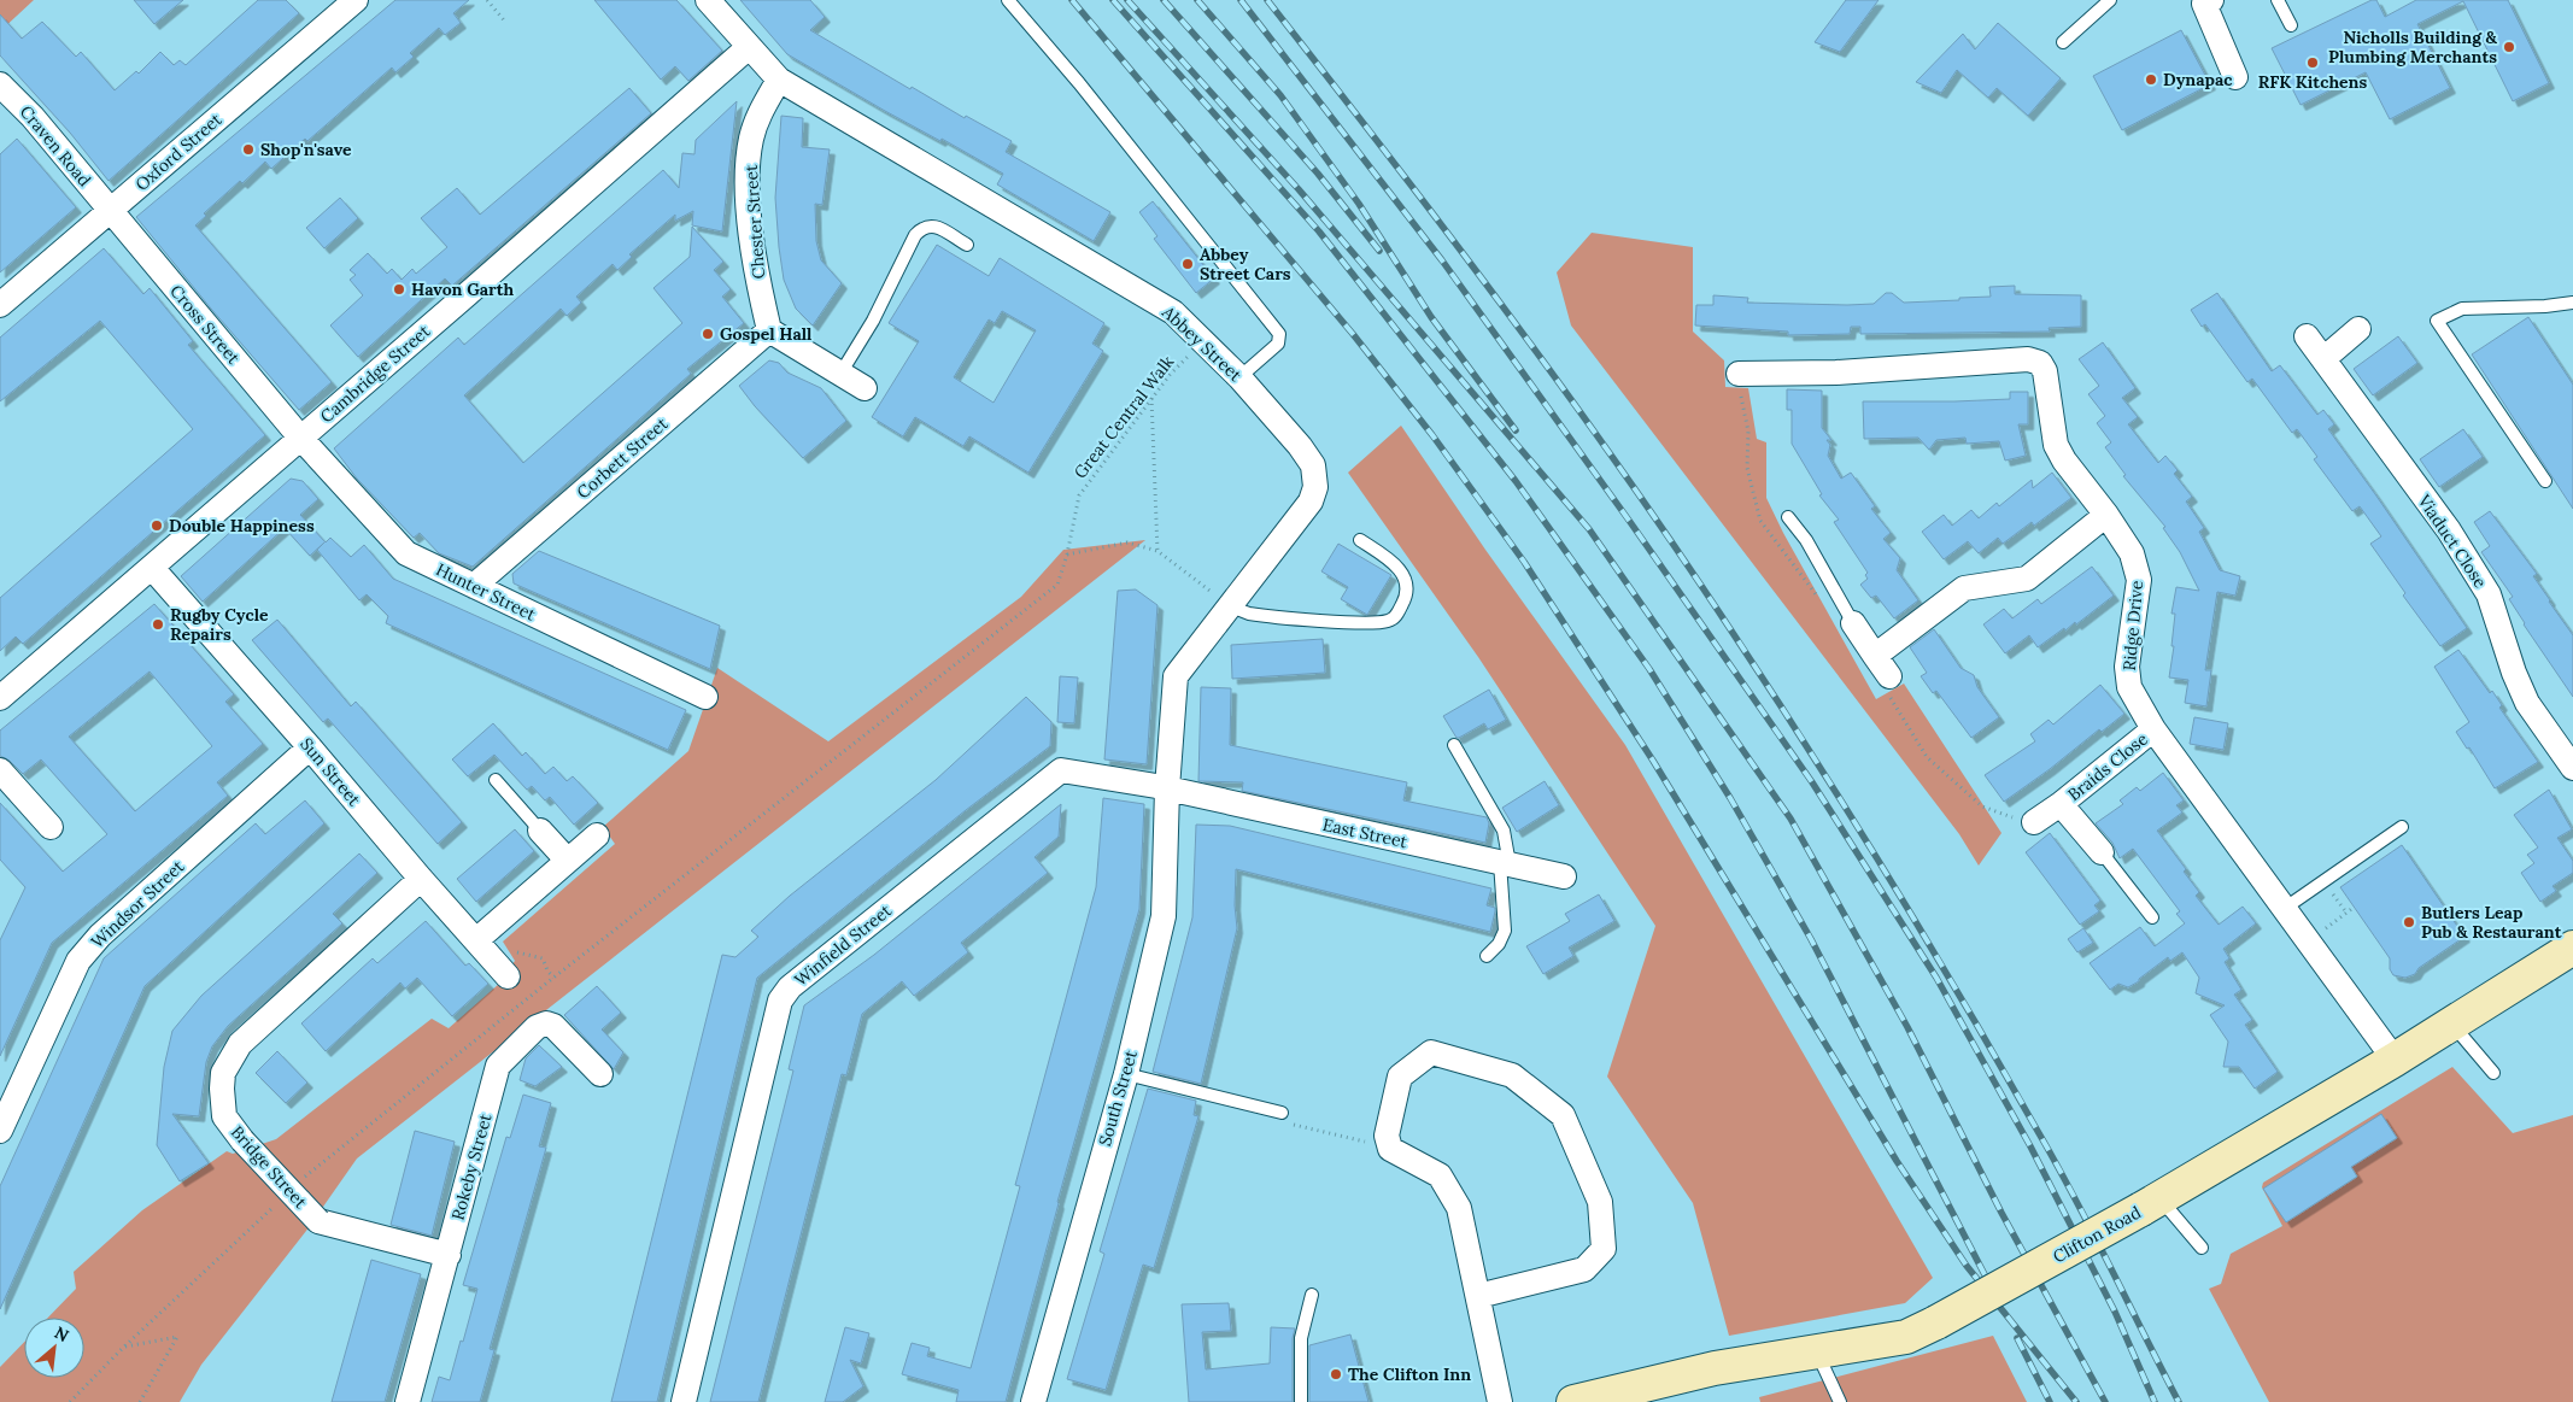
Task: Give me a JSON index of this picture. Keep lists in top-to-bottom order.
{
  "streets": {
    "street": [
      "Craven Road",
      "Oxford Street",
      "Chester Street",
      "Cross Street",
      "Abbey Street",
      "Cambridge Street",
      "Corbett Street",
      "Viaduct Close",
      "Hunter Street",
      "Ridge Drive",
      "Braids Close",
      "Sun Street",
      "East Street",
      "Windsor Street",
      "Winfield Street",
      "South Street",
      "Bridge Street",
      "Rokeby Street",
      "Clifton Road"
    ],
    "path": ["Great Central Walk"]
  },
  "crossings": [
    ["Craven Road", "Oxford Street"],
    ["Craven Road", "Cross Street"],
    ["Oxford Street", "Cross Street"],
    ["Chester Street", "Abbey Street"],
    ["Chester Street", "Corbett Street"],
    ["Cross Street", "Cambridge Street"],
    ["Cross Street", "Hunter Street"],
    ["Abbey Street", "Cambridge Street"],
    ["Abbey Street", "Great Central Walk"],
    ["Abbey Street", "East Street"],
    ["Abbey Street", "Winfield Street"],
    ["Abbey Street", "South Street"],
    ["Cambridge Street", "Hunter Street"],
    ["Cambridge Street", "Sun Street"],
    ["Corbett Street", "Hunter Street"],
    ["Ridge Drive", "Braids Close"],
    ["Ridge Drive", "Clifton Road"],
    ["Sun Street", "Windsor Street"],
    ["Sun Street", "Bridge Street"],
    ["East Street", "Winfield Street"],
    ["East Street", "South Street"],
    ["Winfield Street", "South Street"],
    ["Bridge Street", "Rokeby Street"]
  ],
  "places": [
    "Nicholls Building & Plumbing Merchants",
    "RFK Kitchens",
    "Dynapac",
    "Shop'n'save",
    "Abbey Street Cars",
    "Havon Garth",
    "Gospel Hall",
    "Double Happiness",
    "Rugby Cycle Repairs",
    "Butlers Leap Pub & Restaurant",
    "The Clifton Inn"
  ],
  "north": "top right"
}
